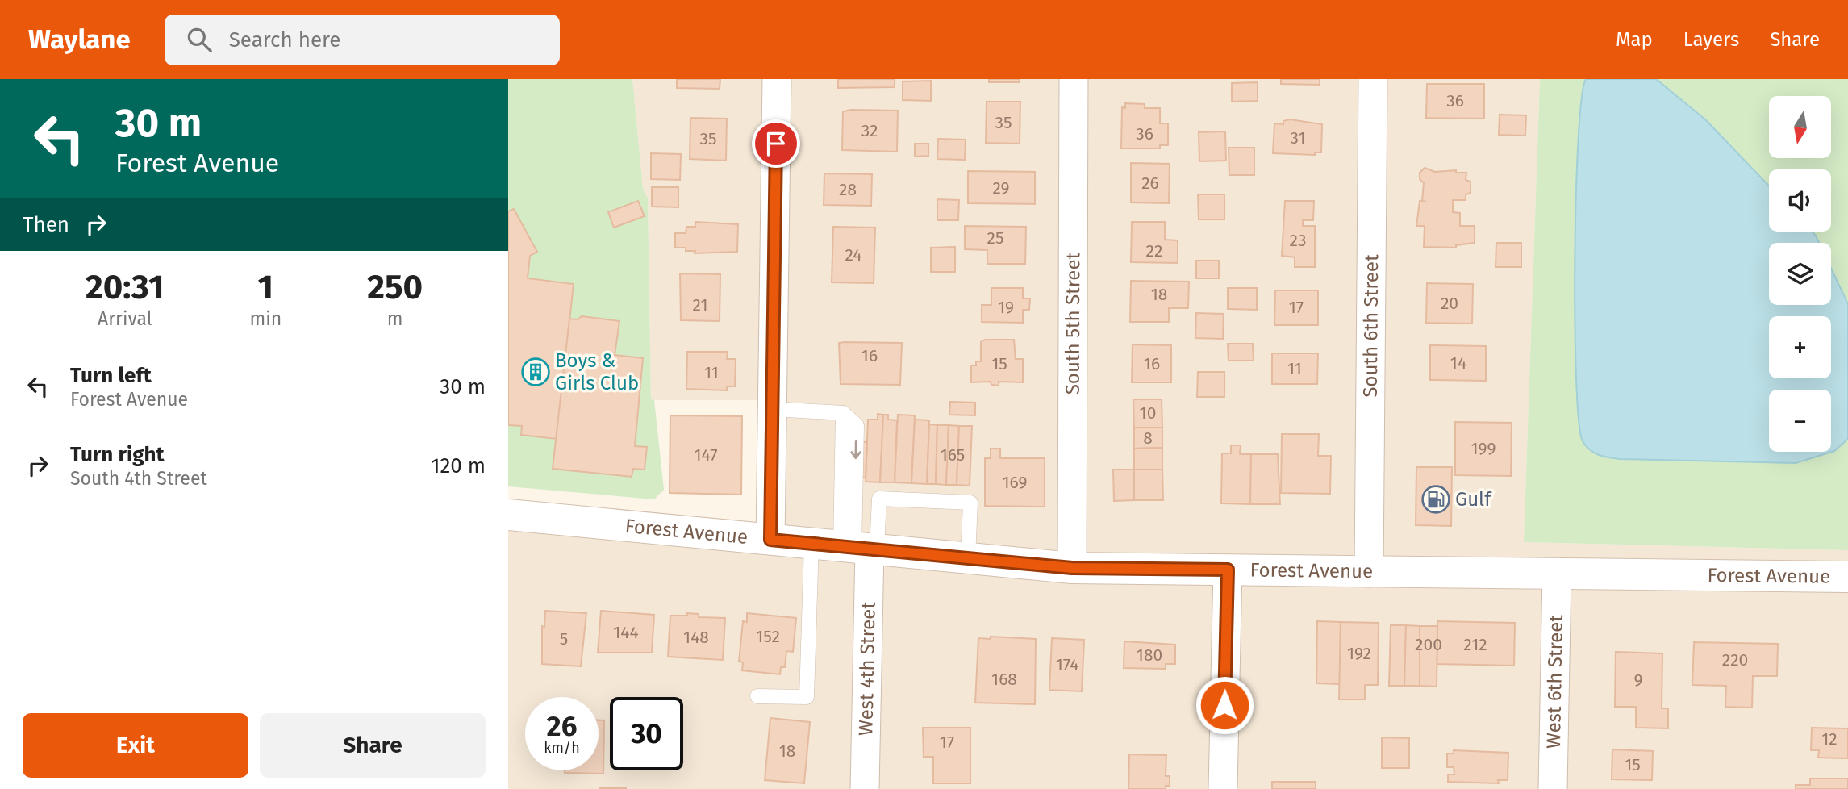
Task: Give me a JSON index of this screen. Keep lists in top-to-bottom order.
{
  "streets": {
    "main road": ["Forest Avenue"],
    "street": [
      "South 5th Street",
      "South 6th Street",
      "West 4th Street",
      "West 6th Street"
    ]
  },
  "crossings": [
    ["South 5th Street", "Forest Avenue"],
    ["South 6th Street", "Forest Avenue"],
    ["Forest Avenue", "West 4th Street"],
    ["Forest Avenue", "West 6th Street"]
  ],
  "places": {
    "building": ["Boys & Girls Club"],
    "fuel station": ["Gulf"]
  },
  "house_numbers": [
    "36",
    "35",
    "32",
    "36",
    "31",
    "35",
    "26",
    "29",
    "28",
    "25",
    "23",
    "22",
    "24",
    "18",
    "20",
    "21",
    "19",
    "17",
    "16",
    "14",
    "15",
    "16",
    "11",
    "11",
    "10",
    "8",
    "199",
    "147",
    "165",
    "169",
    "144",
    "152",
    "148",
    "5",
    "200",
    "212",
    "192",
    "180",
    "220",
    "174",
    "168",
    "9",
    "12",
    "17",
    "18",
    "15"
  ],
  "north": "bottom",
  "page": {
    "header": "Waylane",
    "search": "Search here",
    "nav": ["Map", "Layers", "Share"],
    "turn": ["30 m", "Forest Avenue"],
    "map_buttons": ["+", "−"],
    "then": "Then",
    "eta": [
      "20:31",
      "Arrival",
      "1",
      "min",
      "250",
      "m"
    ],
    "list": [
      {
        "name": "Turn left",
        "note": "Forest Avenue",
        "value": "30 m"
      },
      {
        "name": "Turn right",
        "note": "South 4th Street",
        "value": "120 m"
      }
    ],
    "speed": "26 km/h",
    "limit": "30",
    "buttons": ["Exit", "Share"]
  }
}
